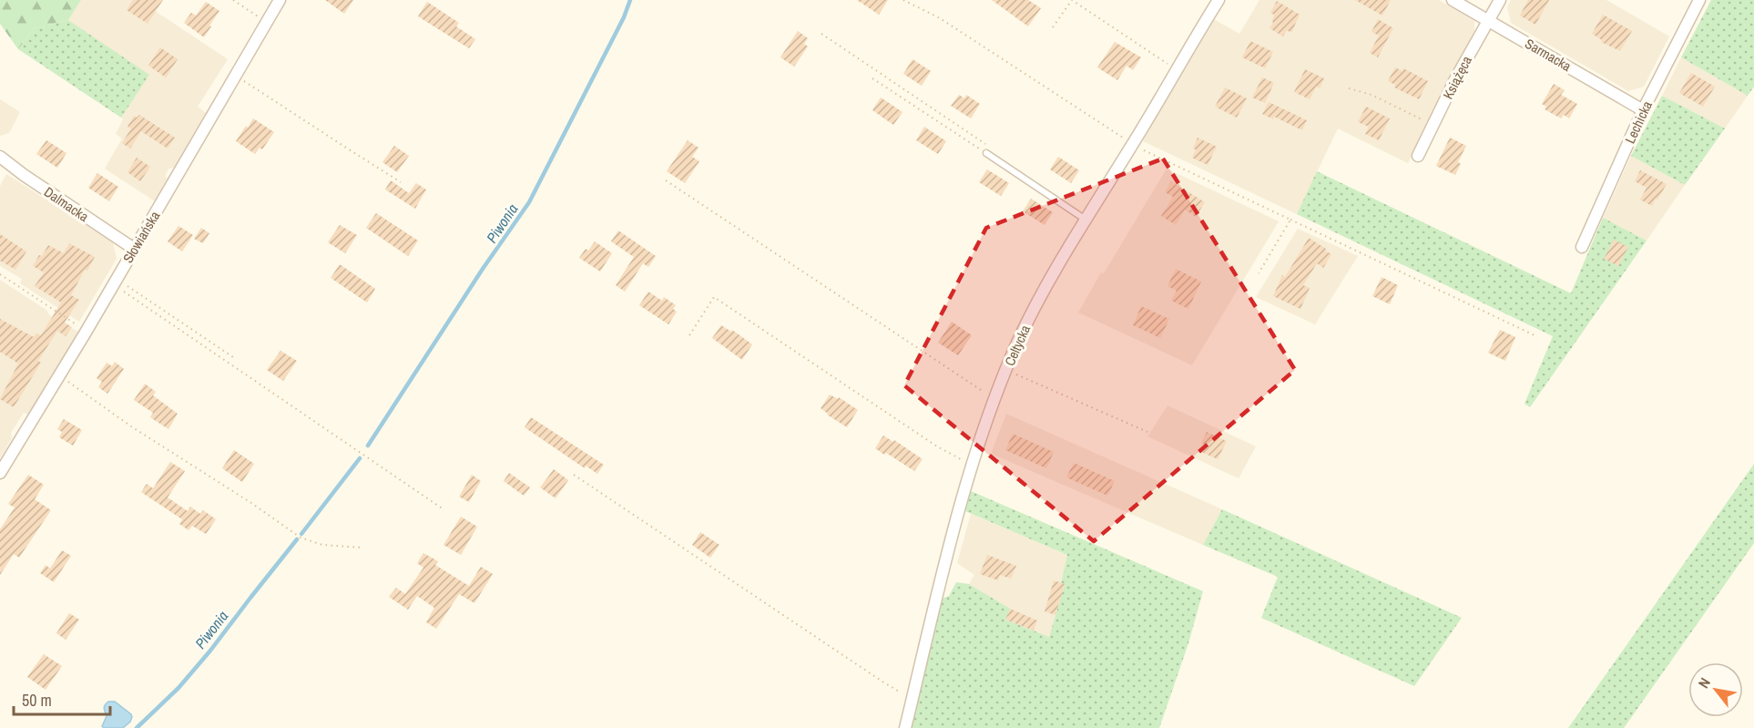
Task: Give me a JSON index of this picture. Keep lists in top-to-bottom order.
{
  "streets": {
    "street": [
      "Sarmacka",
      "Książęca",
      "Lechicka",
      "Dalmacka",
      "Słowiańska",
      "Celtycka"
    ]
  },
  "crossings": [
    ["Sarmacka", "Książęca"],
    ["Sarmacka", "Lechicka"],
    ["Dalmacka", "Słowiańska"]
  ],
  "water": ["Piwonia"],
  "scale_bar": "50 m",
  "north": "top left"
}
